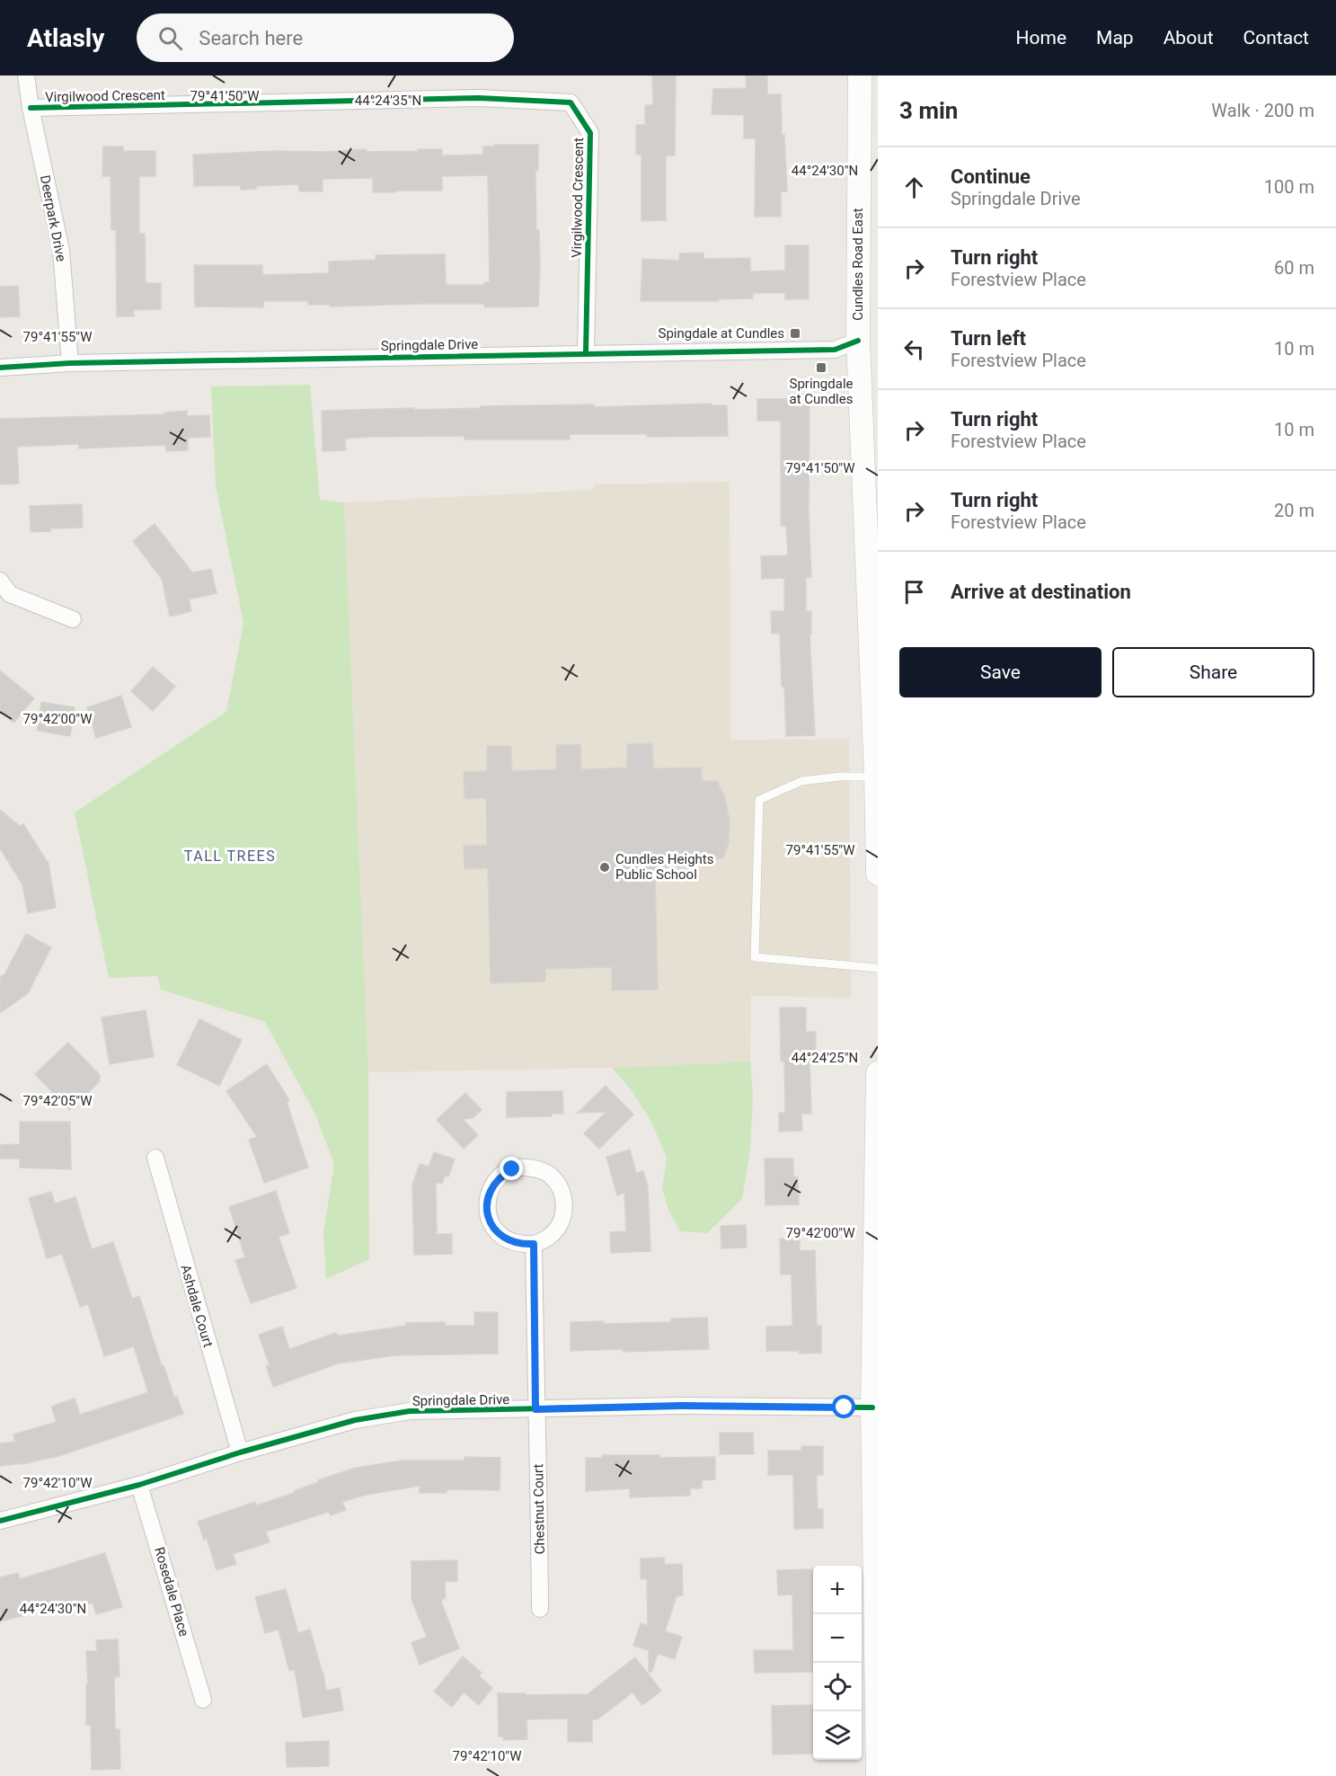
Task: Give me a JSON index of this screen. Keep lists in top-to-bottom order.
{
  "streets": {
    "main road": ["Cundles Road East"],
    "street": [
      "Virgilwood Crescent",
      "Deerpark Drive",
      "Springdale Drive",
      "Ashdale Court",
      "Chestnut Court",
      "Rosedale Place"
    ]
  },
  "crossings": [
    ["Virgilwood Crescent", "Deerpark Drive"],
    ["Virgilwood Crescent", "Springdale Drive"],
    ["Deerpark Drive", "Springdale Drive"],
    ["Cundles Road East", "Springdale Drive"],
    ["Springdale Drive", "Ashdale Court"],
    ["Springdale Drive", "Chestnut Court"],
    ["Springdale Drive", "Rosedale Place"]
  ],
  "districts": ["TALL TREES"],
  "places": {
    "transit": ["Spingdale at Cundles", "Springdale at Cundles"],
    "other": ["Cundles Heights Public School"]
  },
  "page": {
    "header": "Atlasly",
    "search": "Search here",
    "nav": [
      "Home",
      "Map",
      "About",
      "Contact"
    ],
    "heading": ["3 min", "Walk · 200 m"],
    "list": [
      ["Continue", "Springdale Drive", "100 m"],
      ["Turn right", "Forestview Place", "60 m"],
      ["Turn left", "Forestview Place", "10 m"],
      ["Turn right", "Forestview Place", "10 m"],
      ["Turn right", "Forestview Place", "20 m"],
      "Arrive at destination"
    ],
    "buttons": ["Save", "Share"],
    "map_buttons": ["+", "−"]
  },
  "coordinates": [
    "79°41'50\"W",
    "44°24'35\"N",
    "44°24'30\"N",
    "79°41'55\"W",
    "79°42'00\"W",
    "44°24'25\"N",
    "79°42'05\"W",
    "79°42'10\"W"
  ]
}
